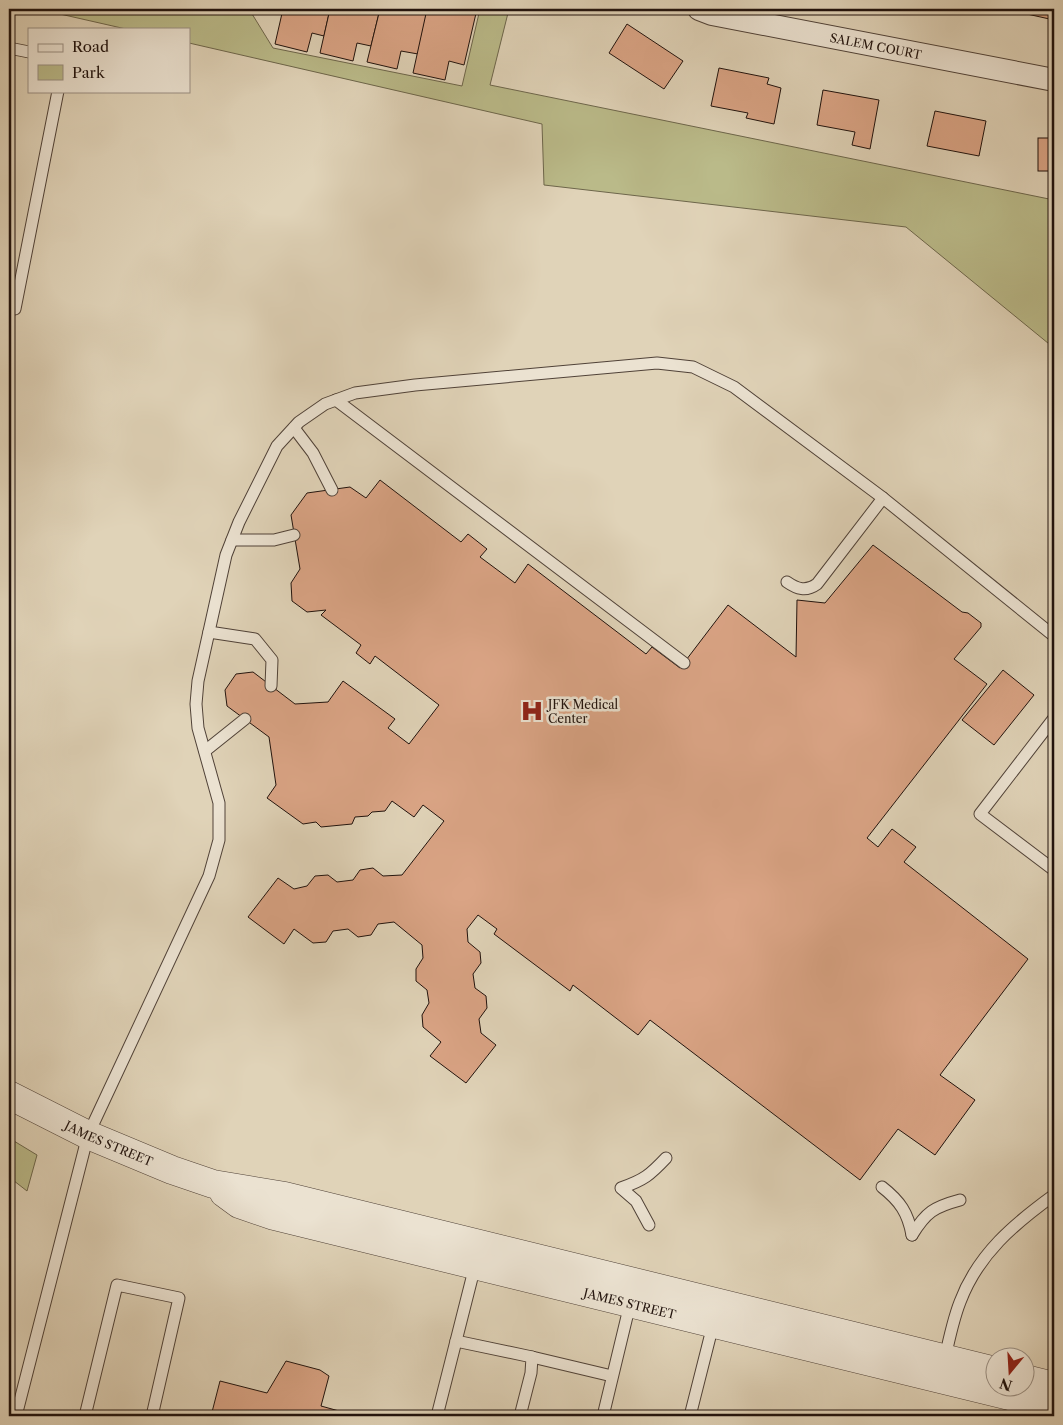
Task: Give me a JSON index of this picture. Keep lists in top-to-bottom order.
{
  "streets": {
    "street": ["SALEM COURT", "JAMES STREET"]
  },
  "places": {
    "hospital": ["JFK Medical Center"]
  },
  "legend": ["Road", "Park"],
  "north": "bottom"
}
